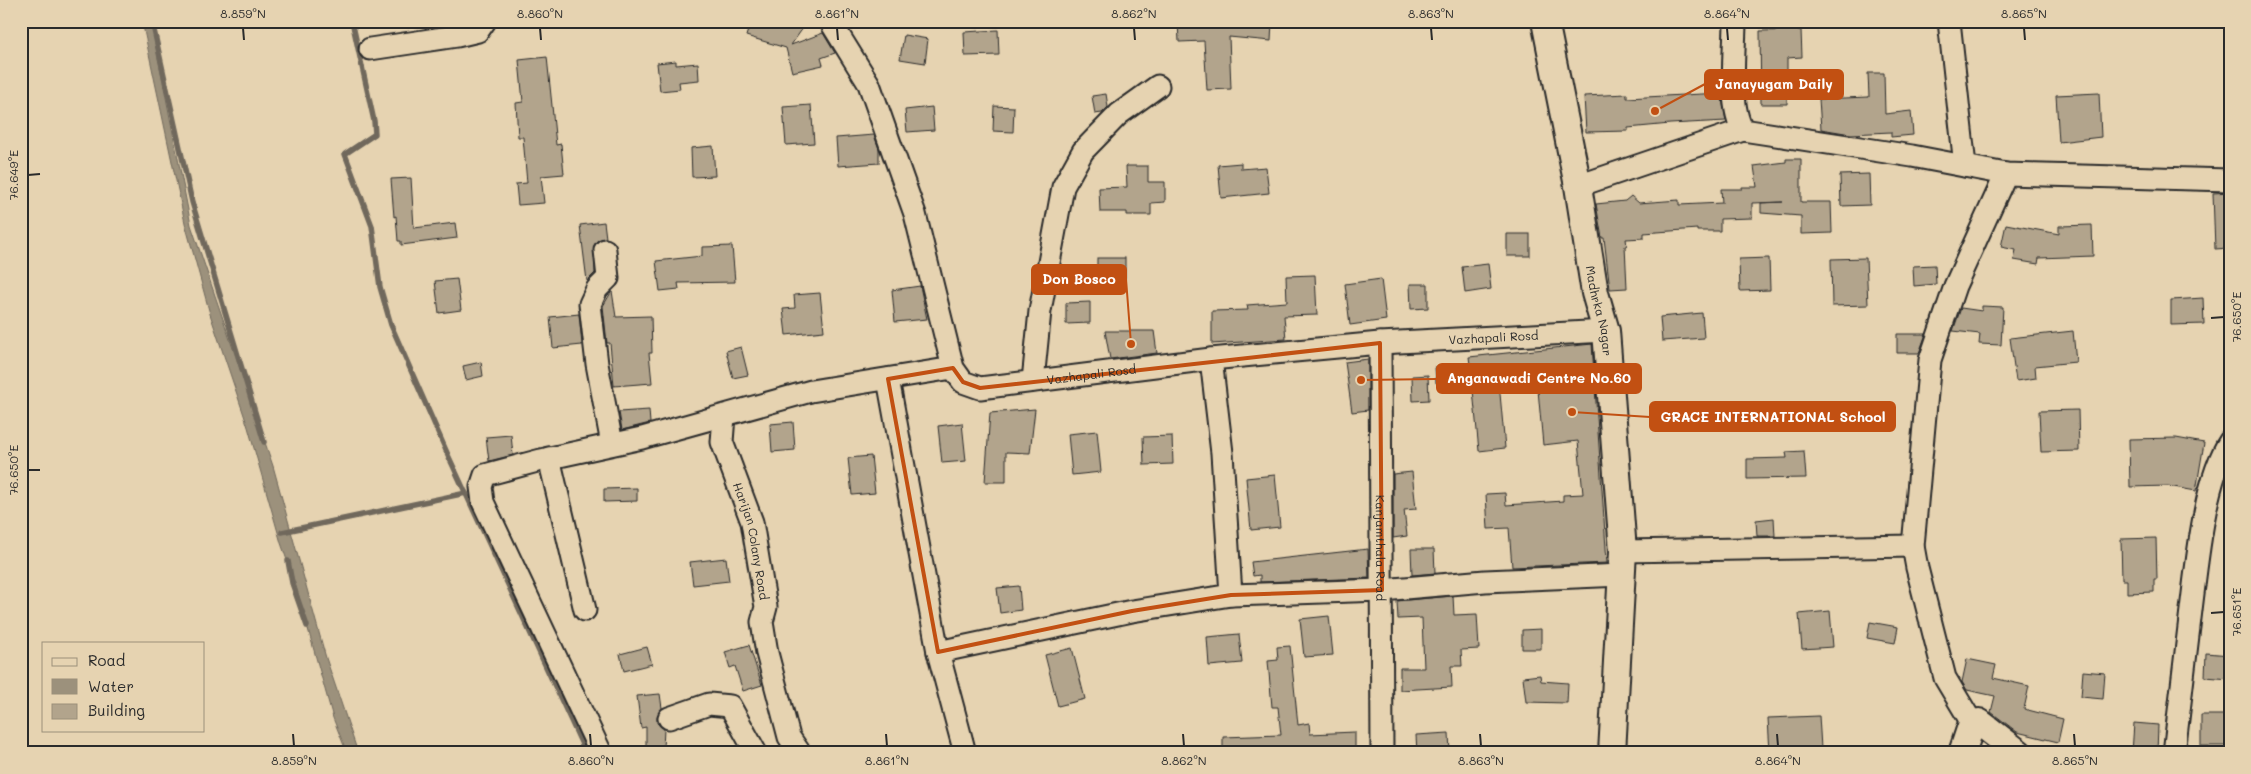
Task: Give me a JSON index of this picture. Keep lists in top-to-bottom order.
{
  "streets": {
    "street": [
      "Madhrka Nagar",
      "Vazhapali Rosd",
      "Harijan Colany Road",
      "Kanjamthala Road"
    ]
  },
  "crossings": [
    ["Madhrka Nagar", "Vazhapali Rosd"],
    ["Vazhapali Rosd", "Kanjamthala Road"]
  ],
  "places": [
    "Janayugam Daily",
    "Don Bosco",
    "Anganawadi Centre No.60",
    "GRACE INTERNATIONAL School"
  ],
  "legend": ["Road", "Water", "Building"],
  "coordinates": [
    "8.859°N",
    "8.860°N",
    "8.861°N",
    "8.862°N",
    "8.863°N",
    "8.864°N",
    "8.865°N",
    "76.649°E",
    "76.650°E",
    "76.651°E"
  ]
}
